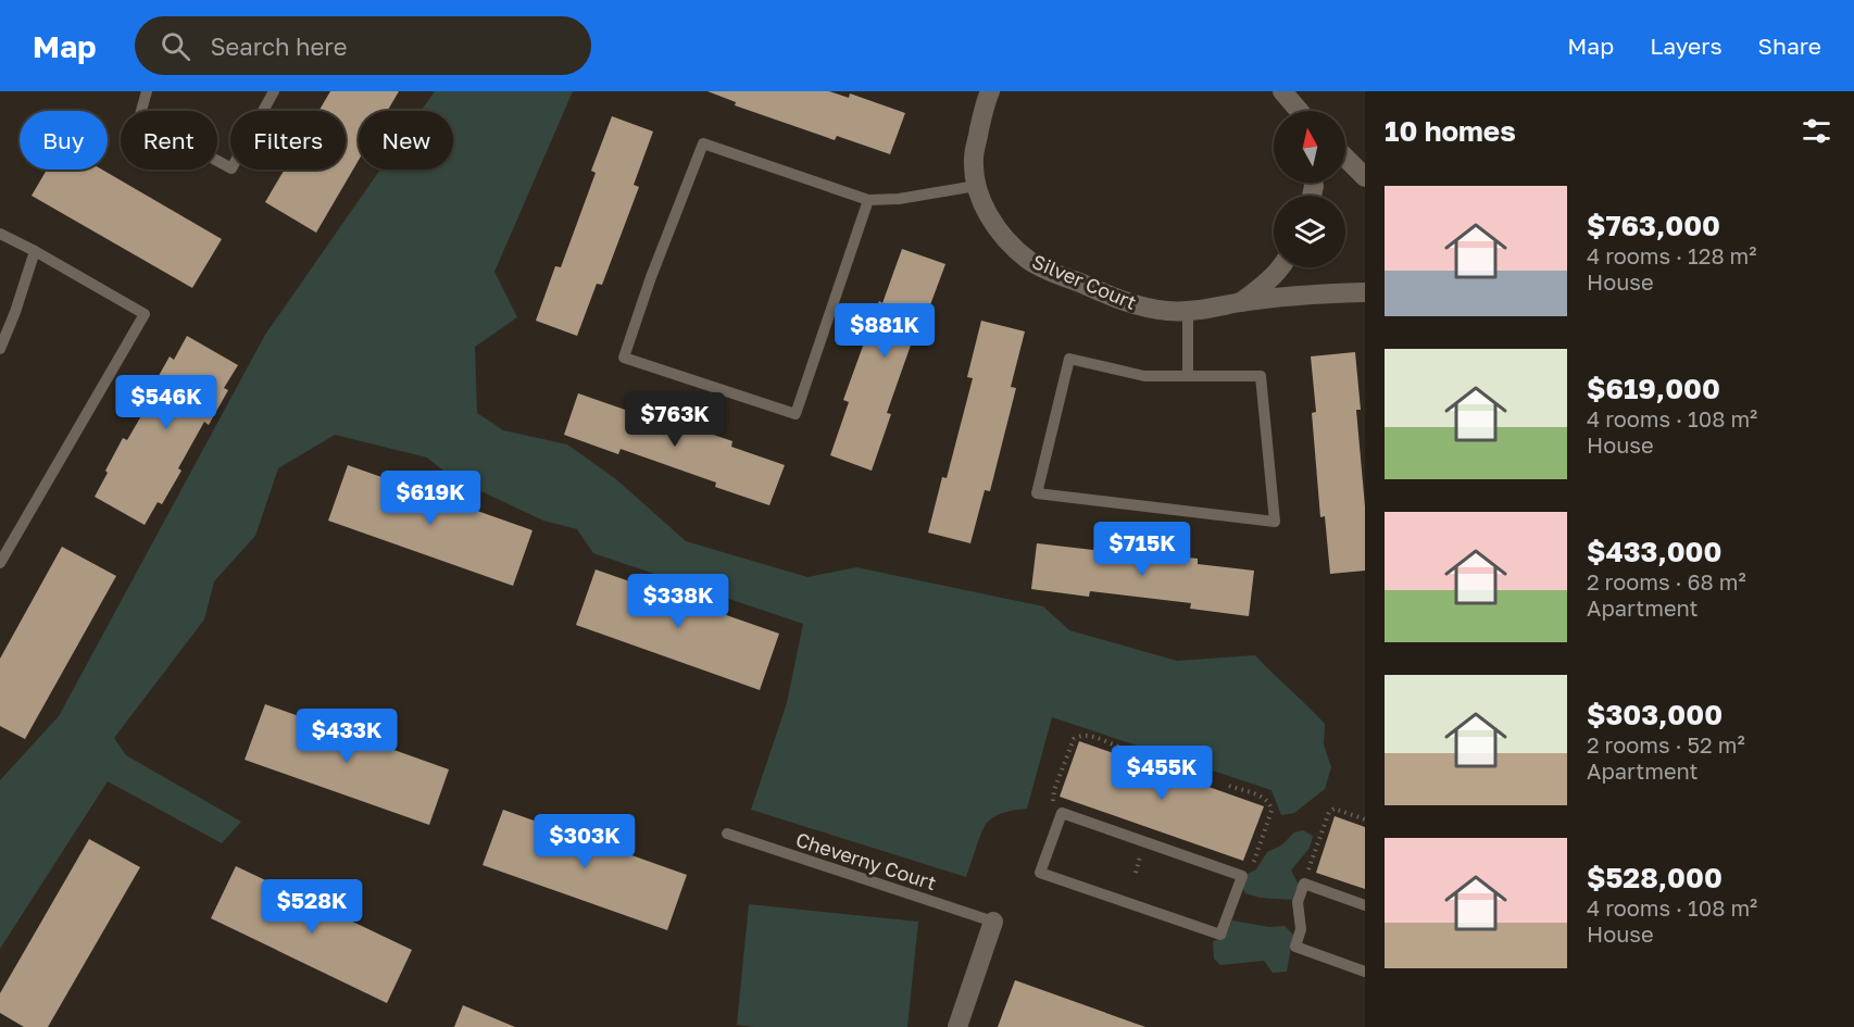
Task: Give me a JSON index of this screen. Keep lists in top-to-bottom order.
{
  "streets": {
    "street": ["Silver Court"],
    "lane": ["Cheverny Court"]
  },
  "north": "top",
  "page": {
    "header": "Map",
    "search": "Search here",
    "nav": ["Map", "Layers", "Share"],
    "heading": "10 homes",
    "chip": [
      "Buy",
      "Rent",
      "Filters",
      "New"
    ],
    "list": [
      {
        "name": "$763,000",
        "note": "4 rooms · 128 m² · House"
      },
      {
        "name": "$619,000",
        "note": "4 rooms · 108 m² · House"
      },
      {
        "name": "$433,000",
        "note": "2 rooms · 68 m² · Apartment"
      },
      {
        "name": "$303,000",
        "note": "2 rooms · 52 m² · Apartment"
      },
      {
        "name": "$528,000",
        "note": "4 rooms · 108 m² · House"
      }
    ],
    "price": [
      "$881K",
      "$546K",
      "$763K",
      "$619K",
      "$715K",
      "$338K",
      "$433K",
      "$455K",
      "$303K",
      "$528K"
    ]
  }
}
